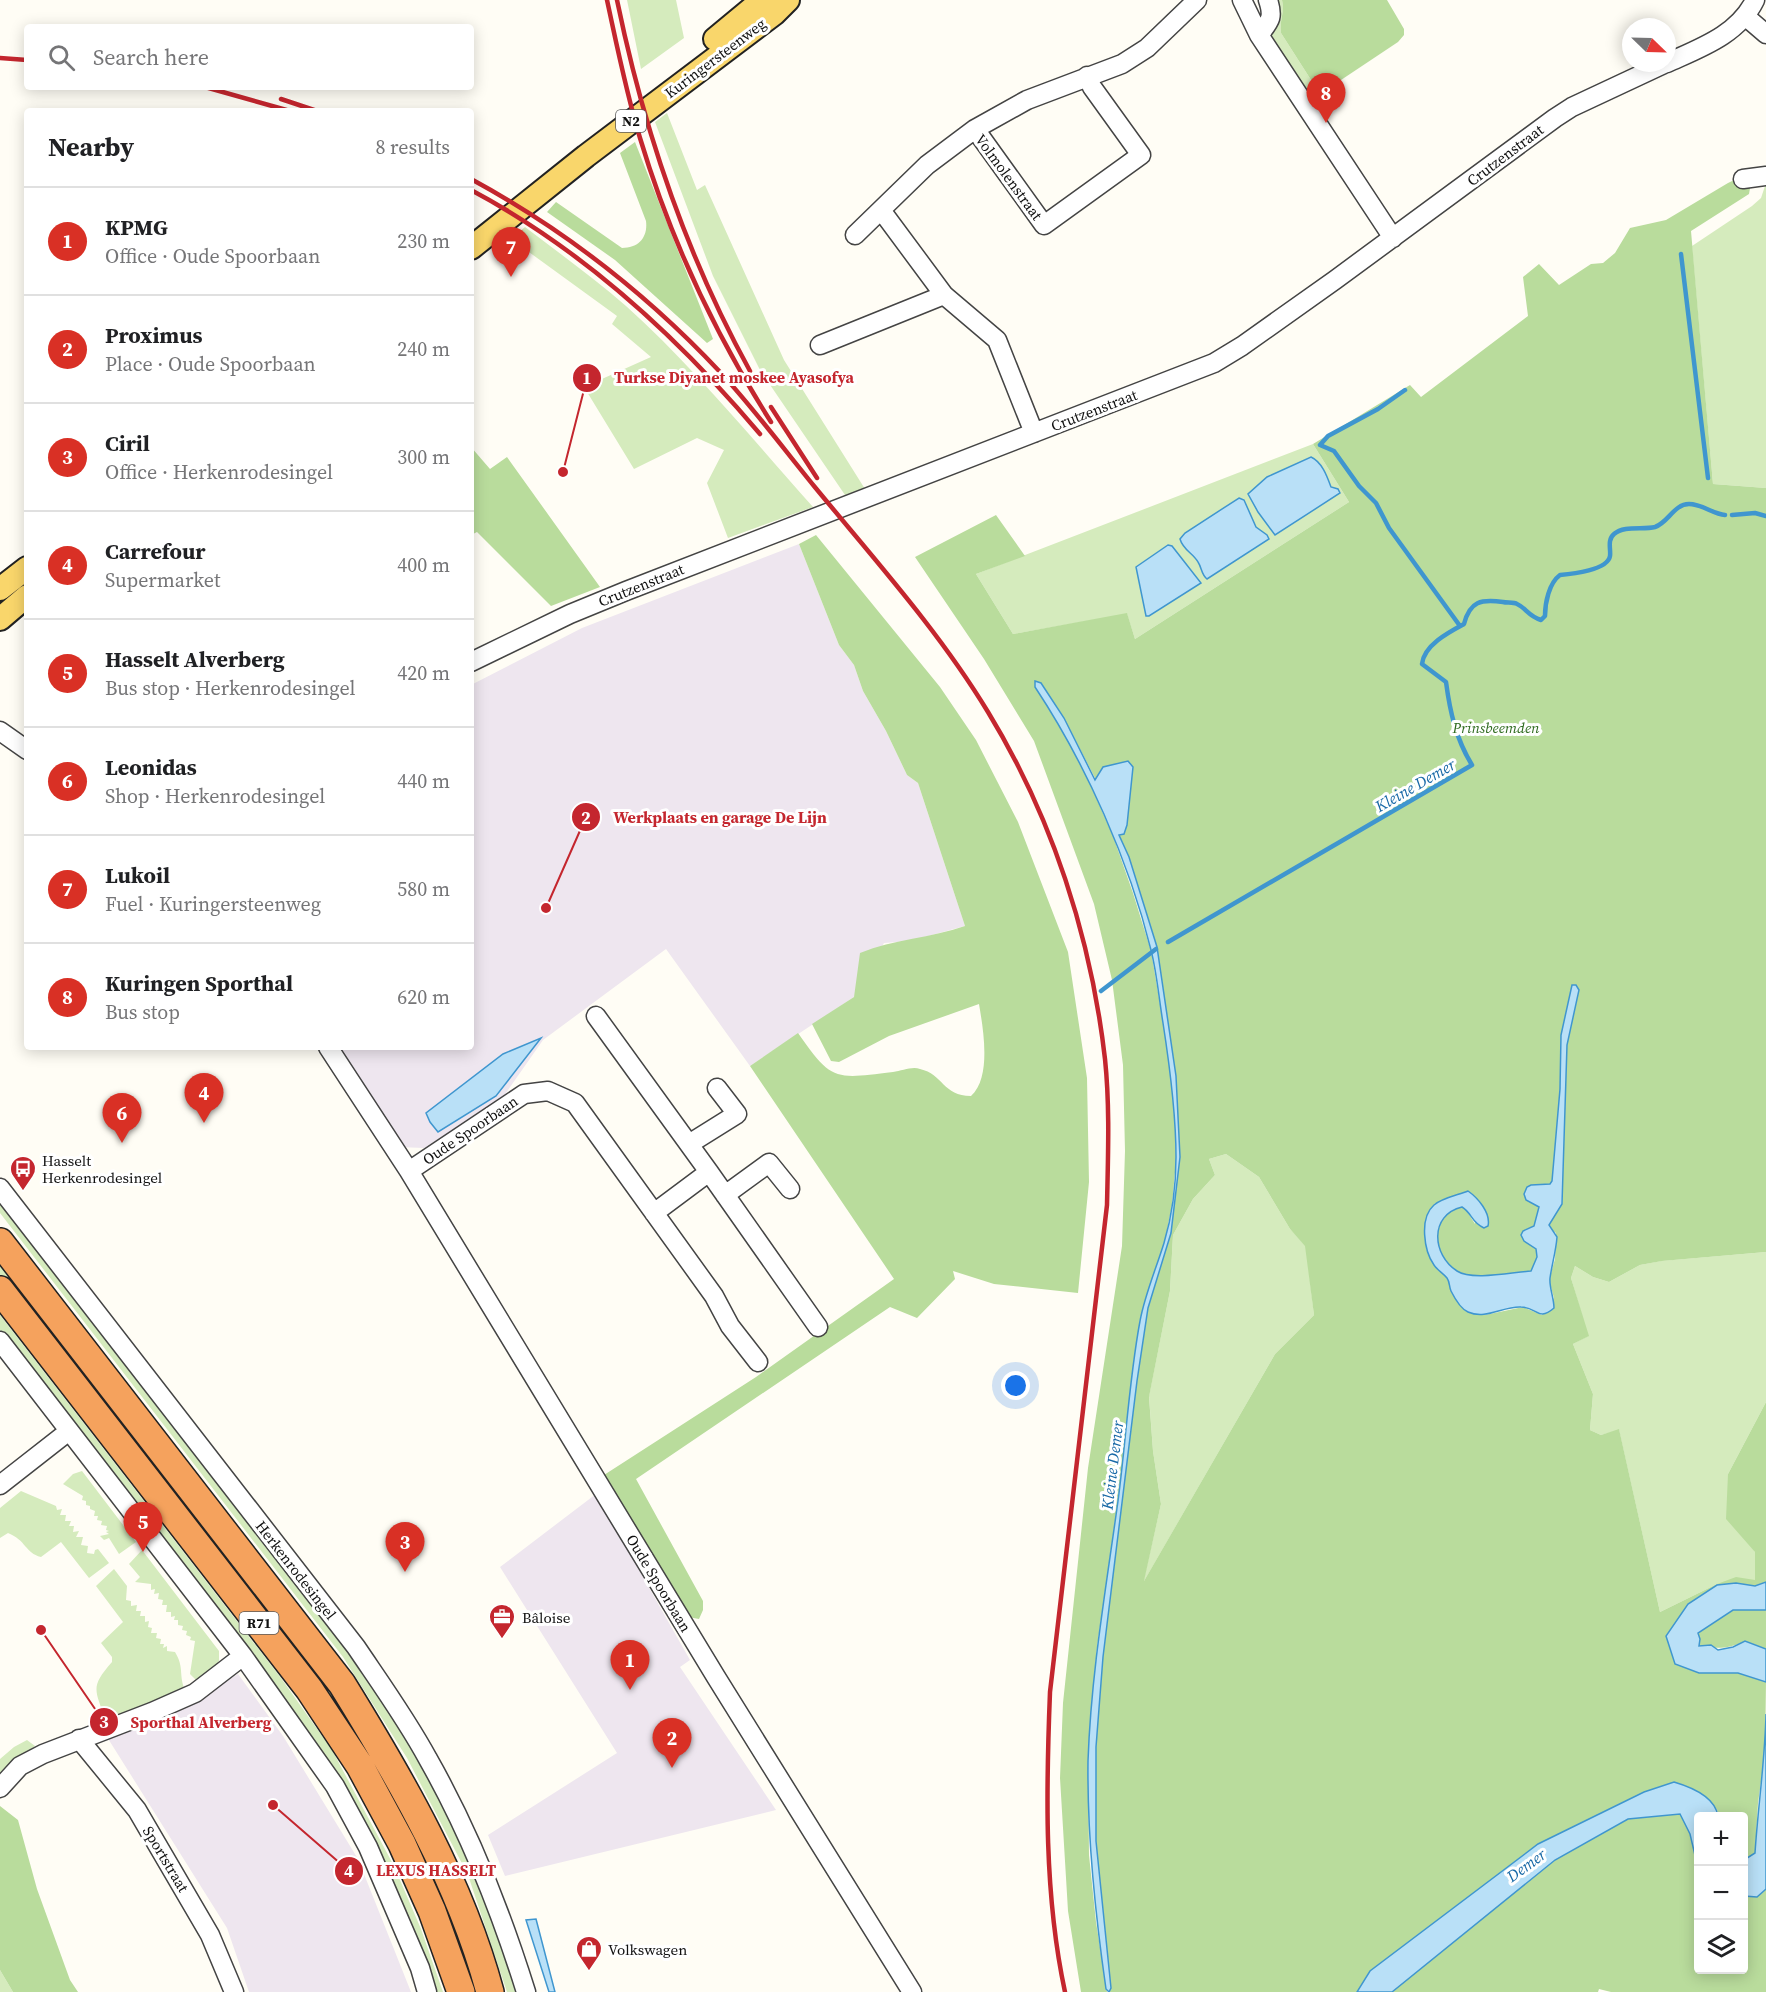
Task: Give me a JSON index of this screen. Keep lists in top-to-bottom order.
{
  "streets": {
    "highway": ["R71"],
    "main road": ["Kuringersteenweg", "N2"],
    "street": [
      "Crutzenstraat",
      "Volmolenstraat",
      "Oude Spoorbaan",
      "Herkenrodesingel",
      "Sportstraat"
    ]
  },
  "water": ["Kleine Demer", "Demer"],
  "parks": ["Prinsbeemden"],
  "places": {
    "other": [
      "Turkse Diyanet moskee Ayasofya",
      "Werkplaats en garage De Lijn",
      "Sporthal Alverberg",
      "LEXUS HASSELT"
    ],
    "bus stop": ["Hasselt Herkenrodesingel"],
    "office": ["Bâloise"],
    "shop": ["Volkswagen"]
  },
  "north": "bottom right",
  "page": {
    "search": "Search here",
    "pins": [
      "8",
      "7",
      "4",
      "6",
      "5",
      "3",
      "1",
      "2"
    ],
    "heading": ["Nearby", "8 results"],
    "list": [
      {
        "mark": "1",
        "name": "KPMG",
        "note": "Office · Oude Spoorbaan",
        "value": "230 m"
      },
      {
        "mark": "2",
        "name": "Proximus",
        "note": "Place · Oude Spoorbaan",
        "value": "240 m"
      },
      {
        "mark": "3",
        "name": "Ciril",
        "note": "Office · Herkenrodesingel",
        "value": "300 m"
      },
      {
        "mark": "4",
        "name": "Carrefour",
        "note": "Supermarket",
        "value": "400 m"
      },
      {
        "mark": "5",
        "name": "Hasselt Alverberg",
        "note": "Bus stop · Herkenrodesingel",
        "value": "420 m"
      },
      {
        "mark": "6",
        "name": "Leonidas",
        "note": "Shop · Herkenrodesingel",
        "value": "440 m"
      },
      {
        "mark": "7",
        "name": "Lukoil",
        "note": "Fuel · Kuringersteenweg",
        "value": "580 m"
      },
      {
        "mark": "8",
        "name": "Kuringen Sporthal",
        "note": "Bus stop",
        "value": "620 m"
      }
    ],
    "map_buttons": ["+", "−"]
  }
}
